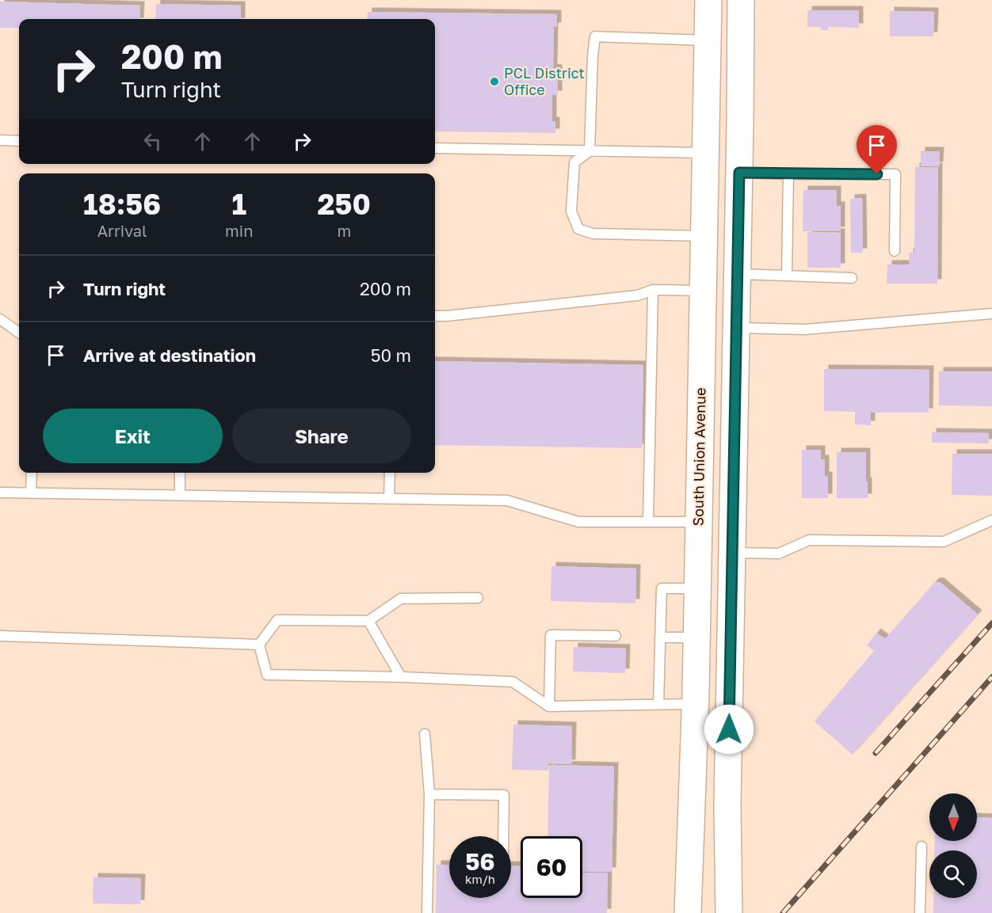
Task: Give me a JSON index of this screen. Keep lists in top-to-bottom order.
{
  "streets": {
    "main road": ["South Union Avenue"]
  },
  "places": ["PCL District Office"],
  "north": "bottom",
  "page": {
    "turn": ["200 m", "Turn right"],
    "eta": [
      "18:56",
      "Arrival",
      "1",
      "min",
      "250",
      "m"
    ],
    "list": [
      {
        "name": "Turn right",
        "value": "200 m"
      },
      {
        "name": "Arrive at destination",
        "value": "50 m"
      }
    ],
    "buttons": ["Exit", "Share"],
    "speed": "56 km/h",
    "limit": "60"
  }
}
